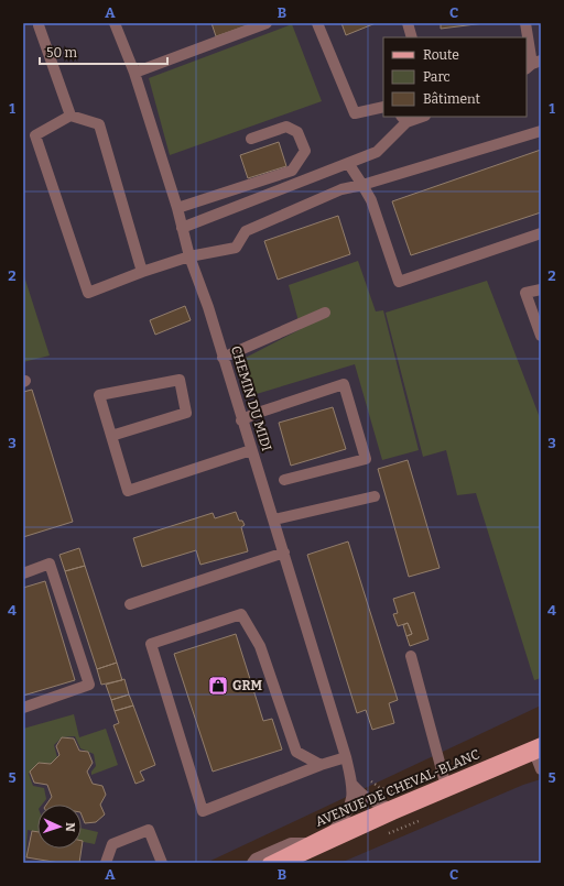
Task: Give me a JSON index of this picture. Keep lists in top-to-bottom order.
{
  "streets": {
    "main road": ["AVENUE DE CHEVAL-BLANC"],
    "street": ["CHEMIN DU MIDI"]
  },
  "crossings": [
    ["CHEMIN DU MIDI", "AVENUE DE CHEVAL-BLANC"]
  ],
  "places": {
    "shop": ["GRM"]
  },
  "legend": ["Route", "Parc", "Bâtiment"],
  "scale_bar": "50 m",
  "north": "right",
  "grid": {
    "columns": ["A", "B", "C"],
    "rows": [
      "1",
      "2",
      "3",
      "4",
      "5"
    ]
  }
}
